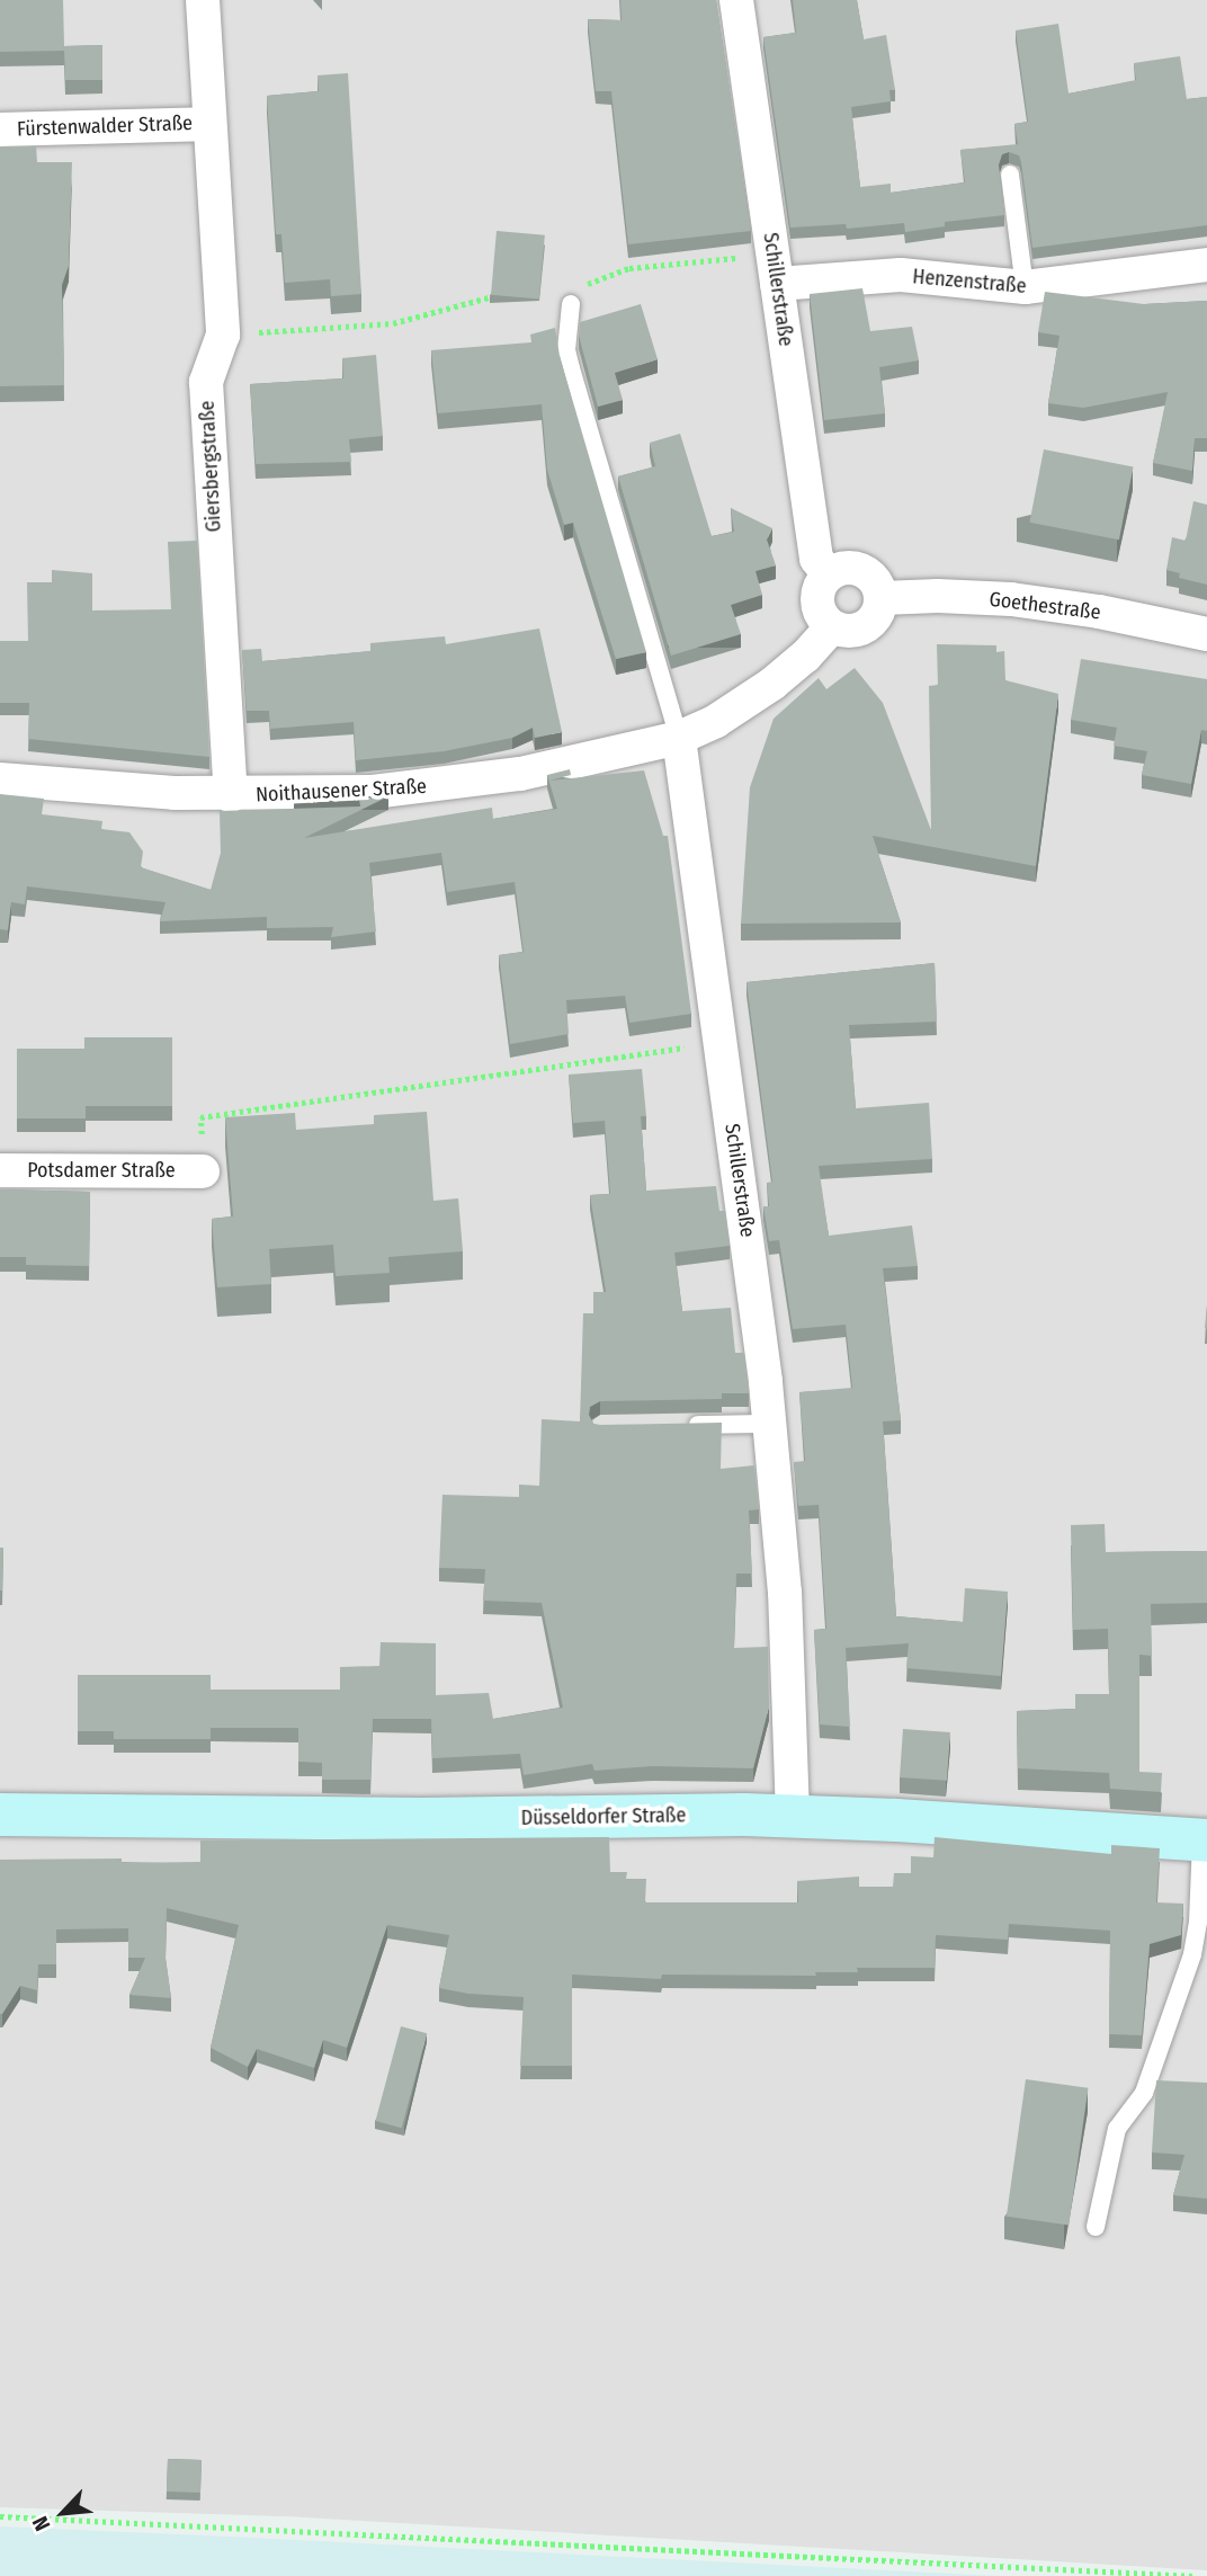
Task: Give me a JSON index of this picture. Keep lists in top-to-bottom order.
{
  "streets": {
    "street": [
      "Fürstenwalder Straße",
      "Henzenstraße",
      "Schillerstraße",
      "Giersbergstraße",
      "Goethestraße",
      "Noithausener Straße",
      "Potsdamer Straße",
      "Düsseldorfer Straße"
    ]
  },
  "crossings": [
    ["Fürstenwalder Straße", "Giersbergstraße"],
    ["Henzenstraße", "Schillerstraße"],
    ["Schillerstraße", "Goethestraße"],
    ["Schillerstraße", "Noithausener Straße"],
    ["Schillerstraße", "Düsseldorfer Straße"],
    ["Giersbergstraße", "Noithausener Straße"]
  ],
  "north": "bottom left"
}
